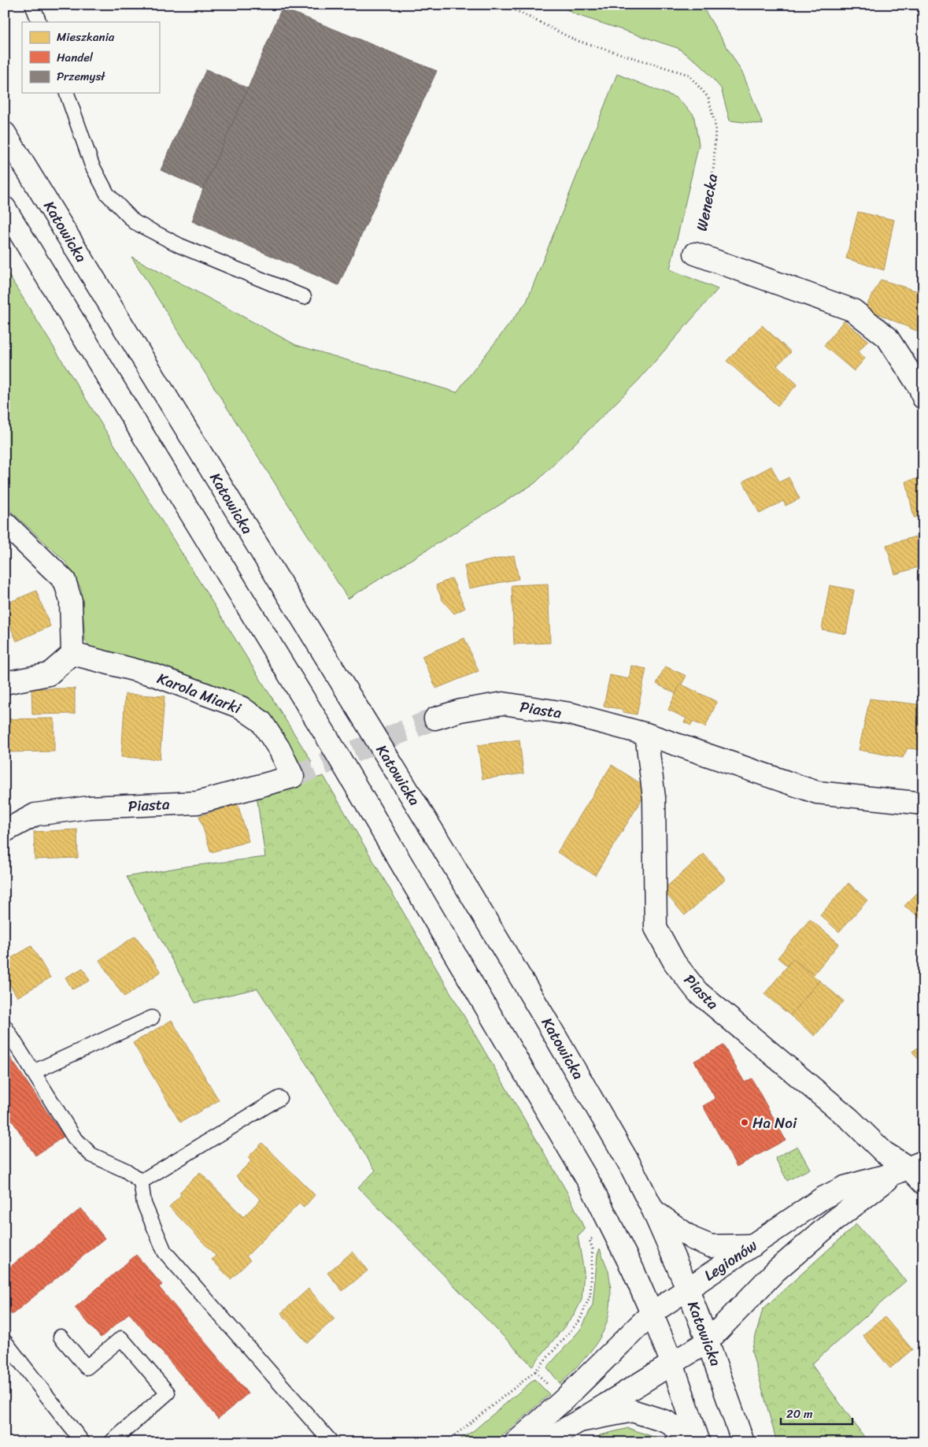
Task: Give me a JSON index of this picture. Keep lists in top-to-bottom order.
{
  "streets": {
    "main road": [
      "Katowicka",
      "Karola Miarki",
      "Piasta",
      "Legionów"
    ],
    "path": ["Wenecka"]
  },
  "crossings": [
    ["Katowicka", "Legionów"],
    ["Karola Miarki", "Piasta"],
    ["Piasta", "Legionów"]
  ],
  "places": ["Ha Noi"],
  "legend": ["Mieszkania", "Handel", "Przemysł"],
  "scale_bar": "20 m"
}
